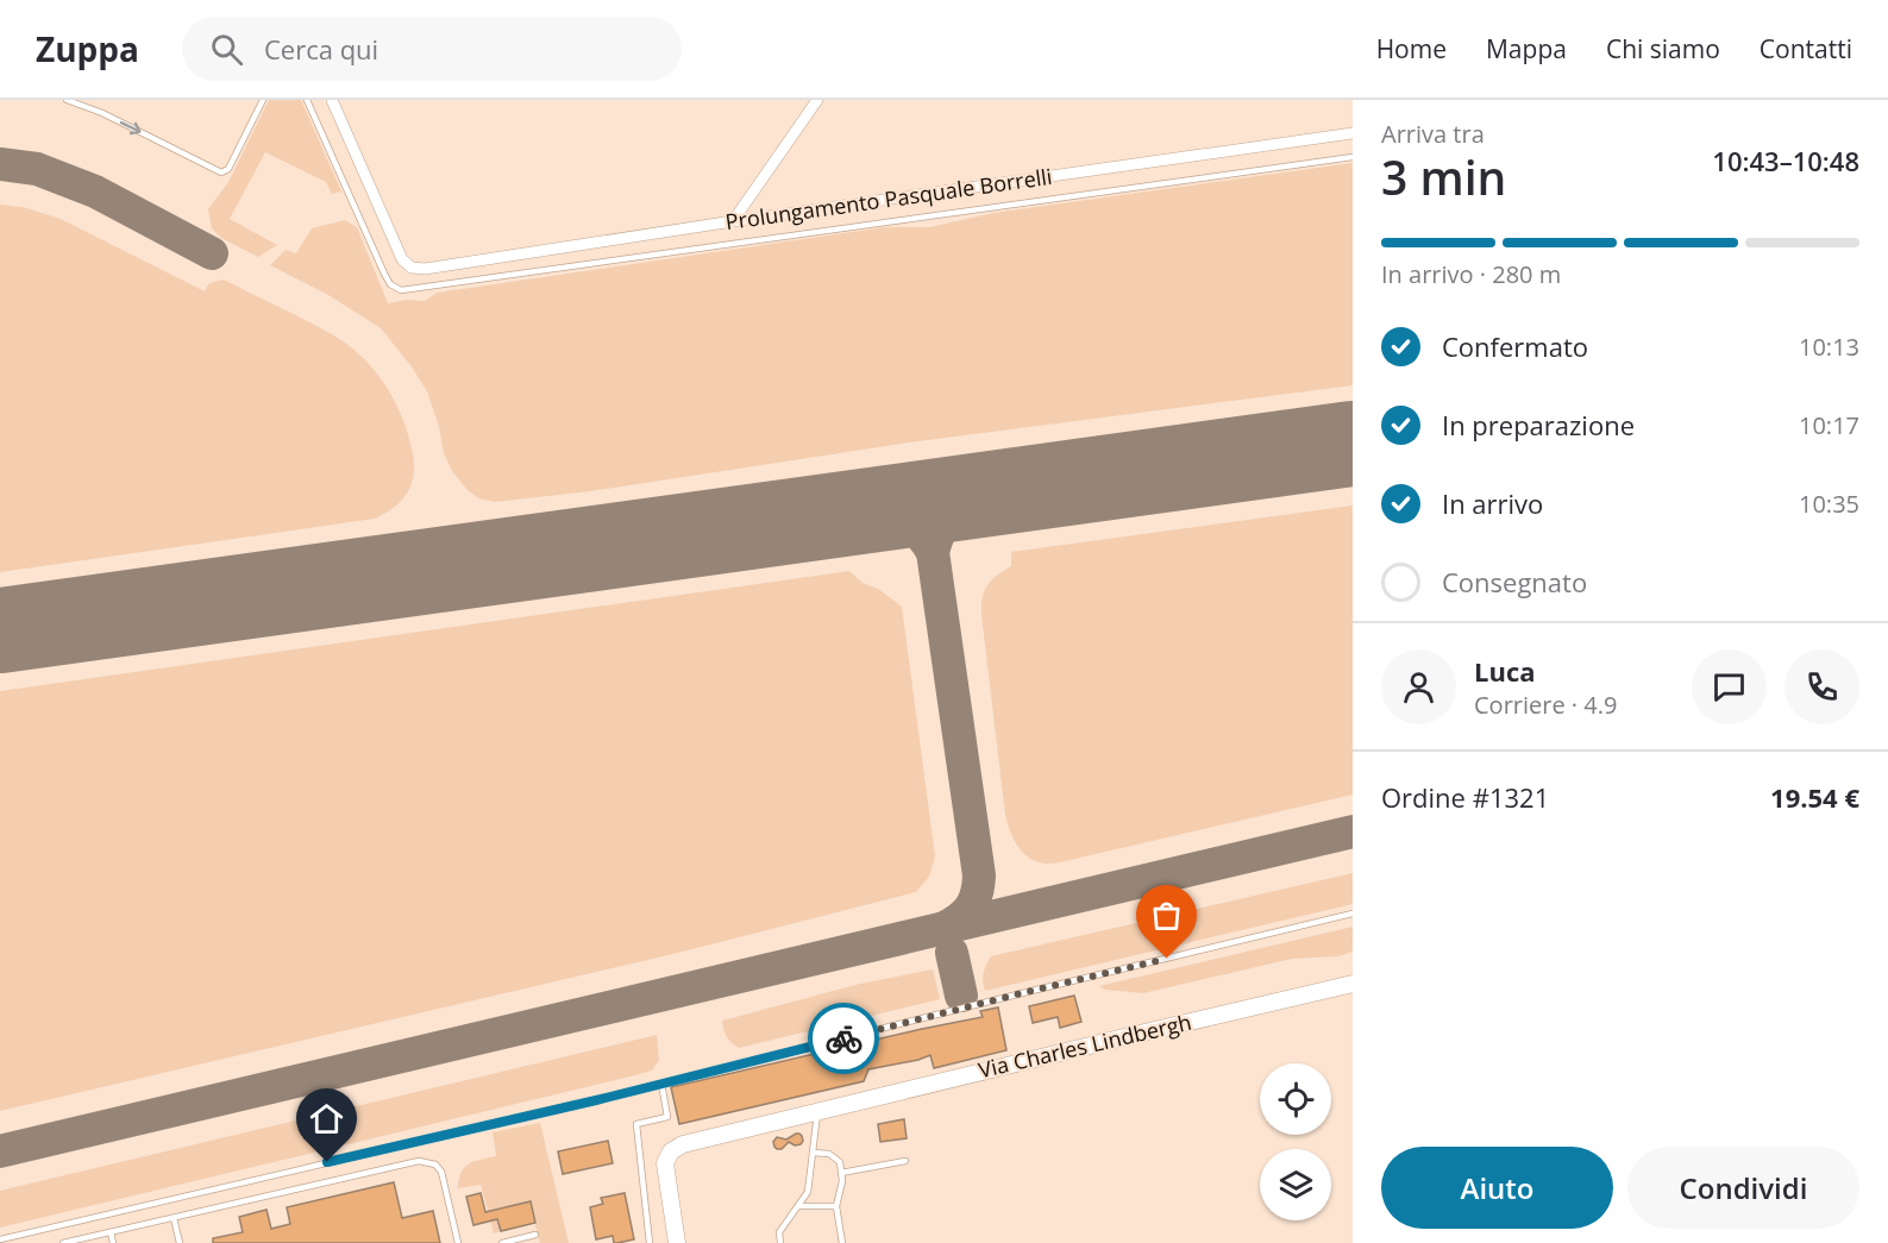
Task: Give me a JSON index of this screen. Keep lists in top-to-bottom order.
{
  "streets": {
    "street": ["Prolungamento Pasquale Borrelli", "Via Charles Lindbergh"]
  },
  "page": {
    "header": "Zuppa",
    "search": "Cerca qui",
    "nav": [
      "Home",
      "Mappa",
      "Chi siamo",
      "Contatti"
    ],
    "heading": ["3 min", "Arriva tra", "10:43–10:48"],
    "panel": [
      "Luca",
      "Corriere · 4.9",
      "Ordine #1321",
      "19.54 €"
    ],
    "bar": "In arrivo · 280 m",
    "list": [
      ["Confermato", "10:13"],
      ["In preparazione", "10:17"],
      ["In arrivo", "10:35"],
      "Consegnato"
    ],
    "buttons": ["Aiuto", "Condividi"]
  }
}
